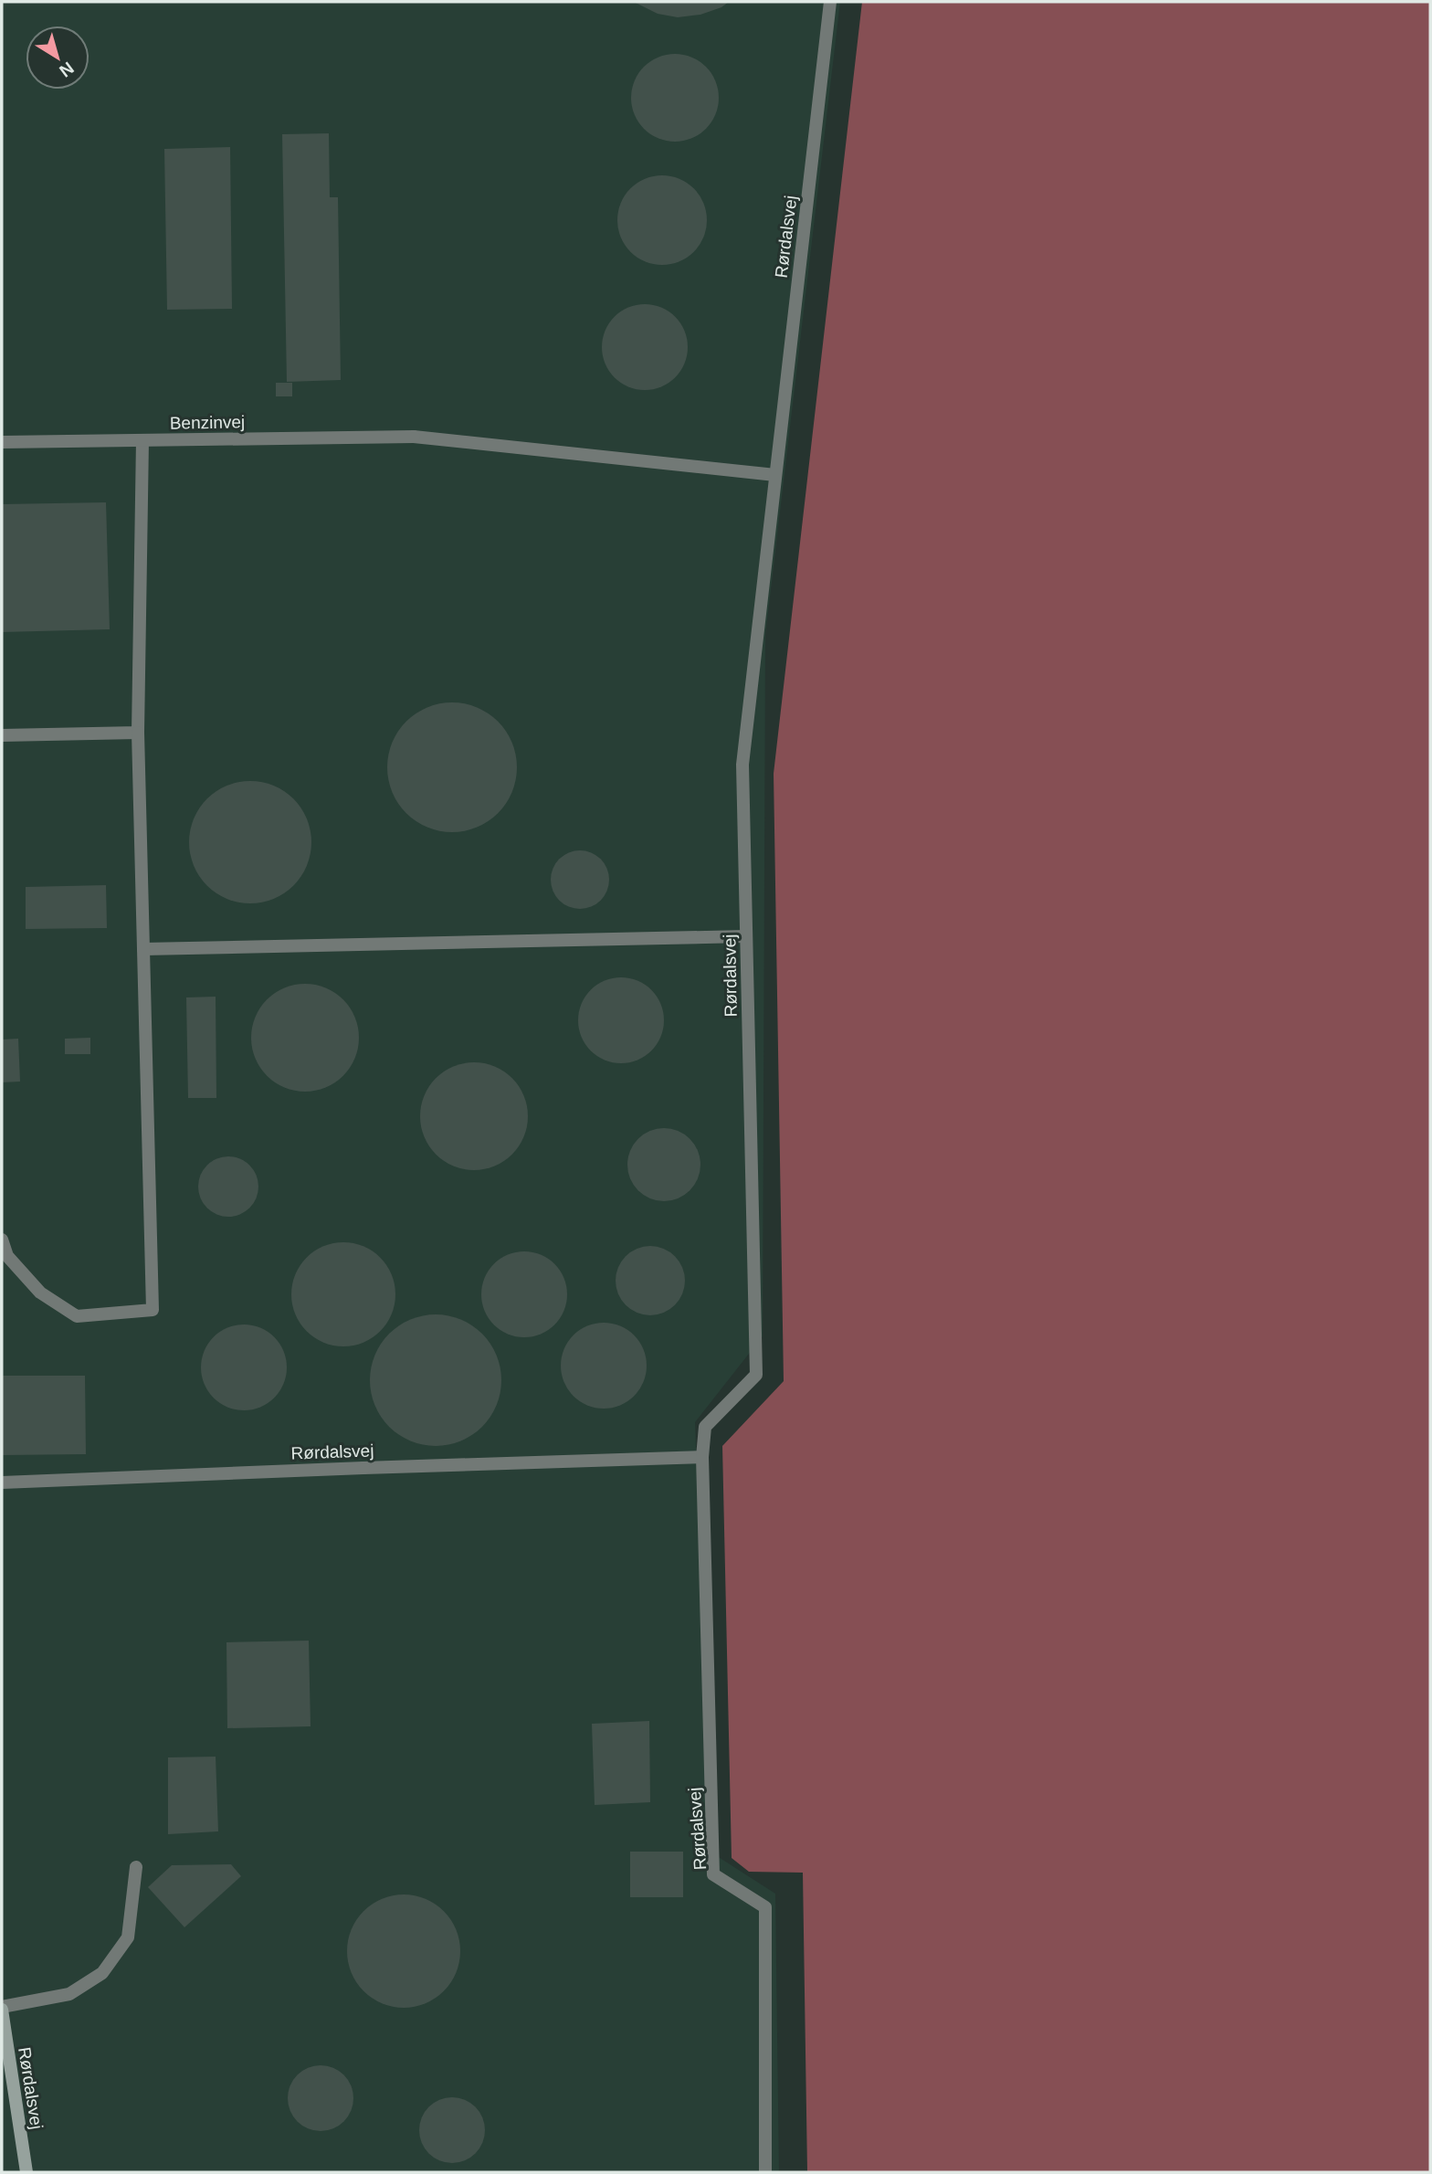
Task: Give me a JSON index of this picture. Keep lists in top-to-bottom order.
{
  "streets": {
    "street": ["Rørdalsvej", "Benzinvej"]
  },
  "crossings": [
    ["Rørdalsvej", "Benzinvej"]
  ],
  "north": "bottom right"
}
